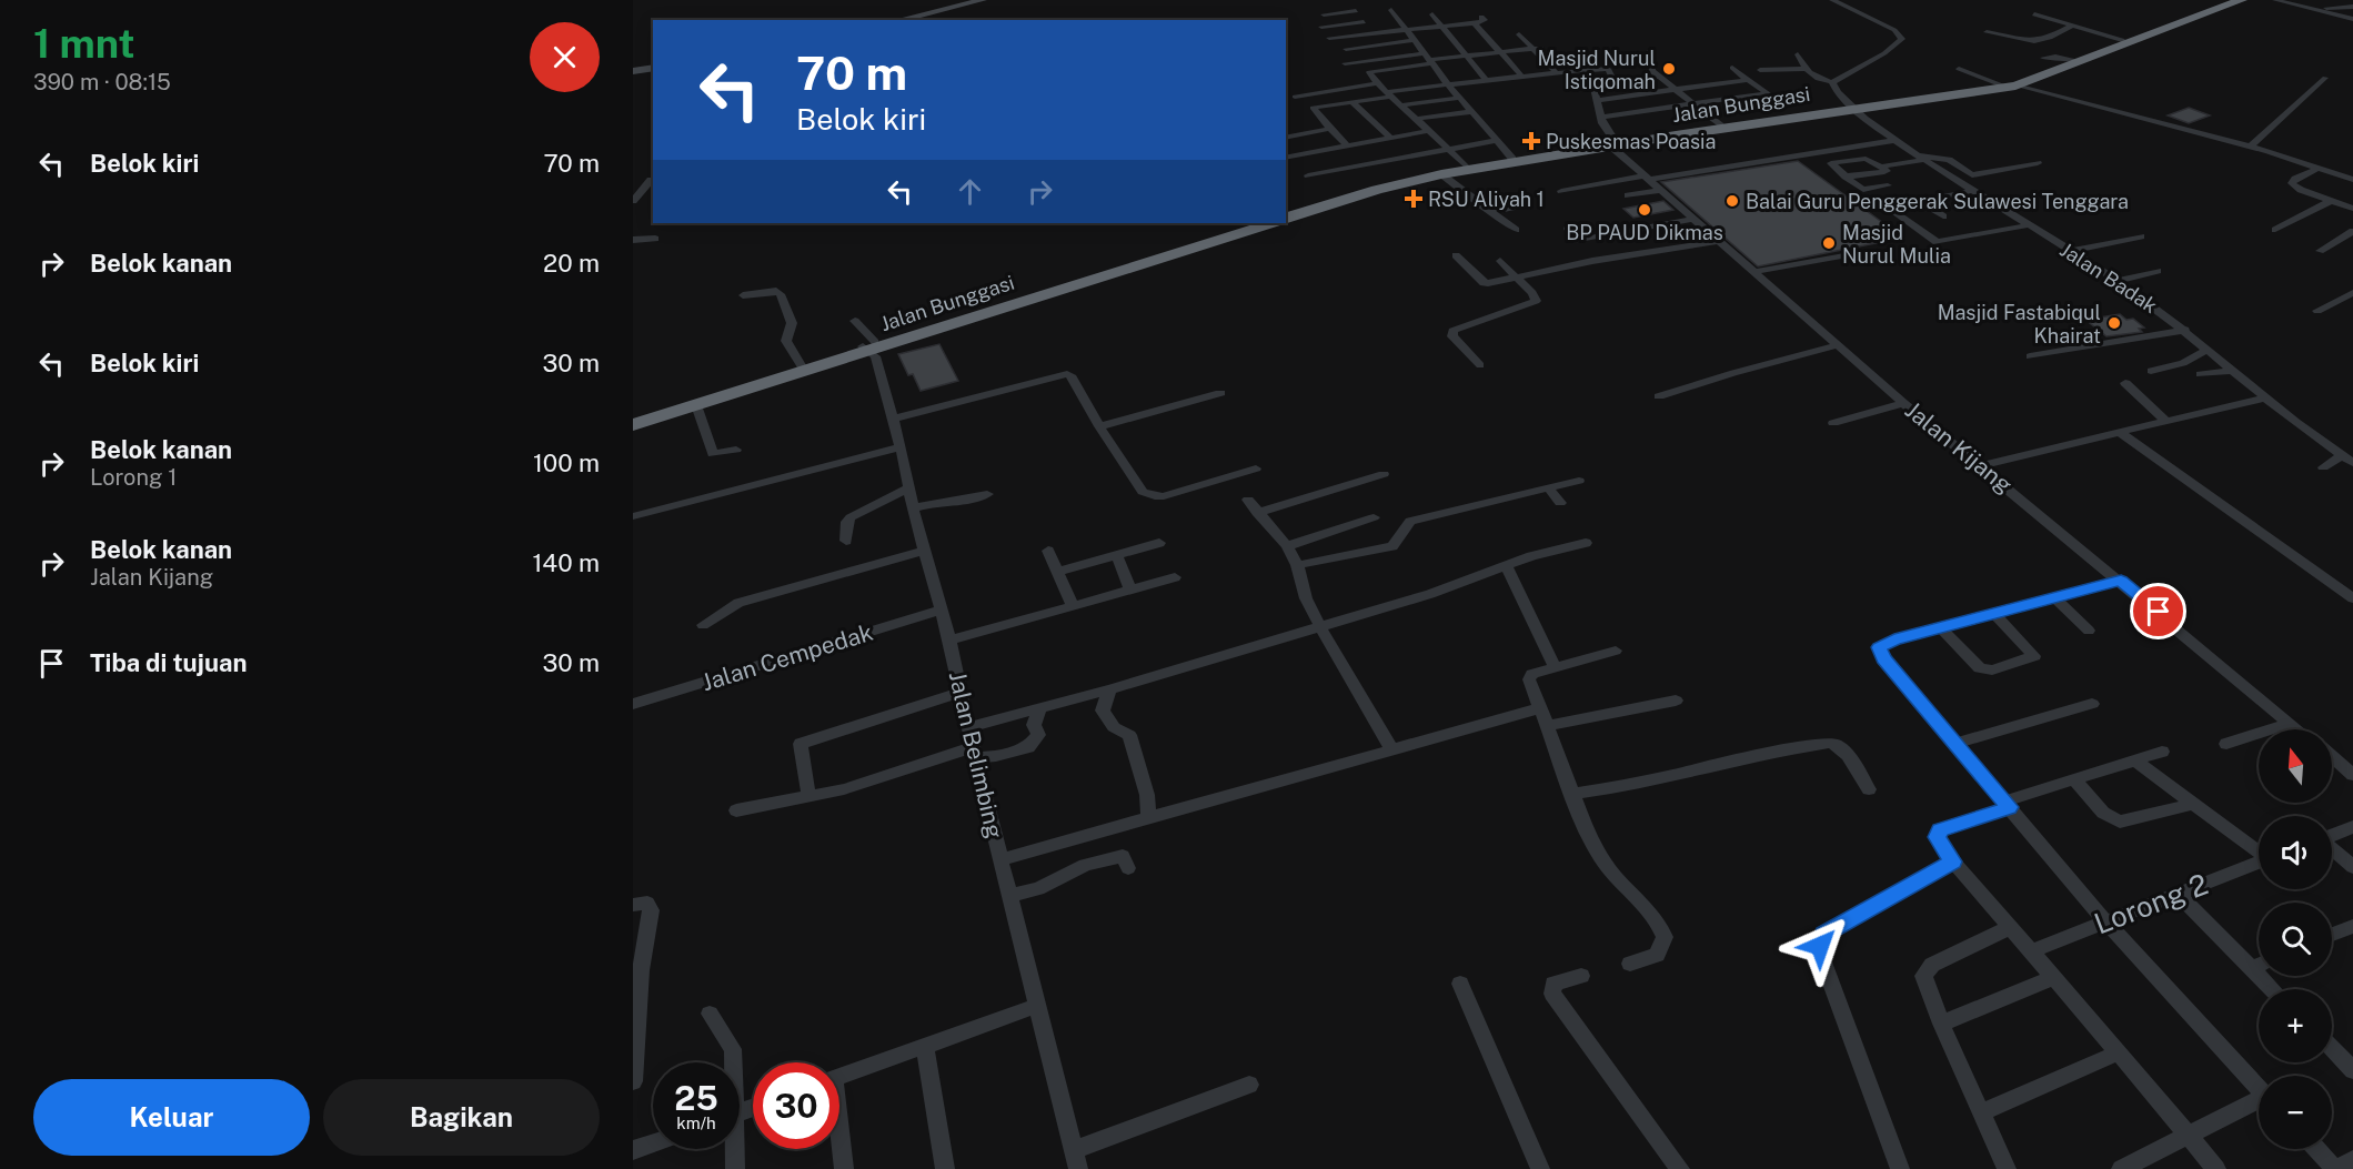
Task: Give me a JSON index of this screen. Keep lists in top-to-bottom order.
{
  "streets": {
    "highway": ["Jalan Bunggasi"],
    "street": [
      "Jalan Badak",
      "Jalan Kijang",
      "Jalan Cempedak",
      "Jalan Belimbing",
      "Lorong 2"
    ]
  },
  "crossings": [
    ["Jalan Bunggasi", "Jalan Badak"],
    ["Jalan Bunggasi", "Jalan Kijang"],
    ["Jalan Bunggasi", "Jalan Belimbing"],
    ["Jalan Cempedak", "Jalan Belimbing"]
  ],
  "places": {
    "other": [
      "Masjid Nurul Istiqomah",
      "Balai Guru Penggerak Sulawesi Tenggara",
      "BP PAUD Dikmas",
      "Masjid Nurul Mulia",
      "Masjid Fastabiqul Khairat"
    ],
    "health": ["Puskesmas Poasia", "RSU Aliyah 1"]
  },
  "north": "top",
  "page": {
    "heading": ["1 mnt", "390 m · 08:15"],
    "turn": ["70 m", "Belok kiri"],
    "list": [
      {
        "name": "Belok kiri",
        "value": "70 m"
      },
      {
        "name": "Belok kanan",
        "value": "20 m"
      },
      {
        "name": "Belok kiri",
        "value": "30 m"
      },
      {
        "name": "Belok kanan",
        "note": "Lorong 1",
        "value": "100 m"
      },
      {
        "name": "Belok kanan",
        "note": "Jalan Kijang",
        "value": "140 m"
      },
      {
        "name": "Tiba di tujuan",
        "value": "30 m"
      }
    ],
    "map_buttons": ["+", "−"],
    "speed": "25 km/h",
    "limit": "30",
    "buttons": ["Keluar", "Bagikan"]
  }
}
